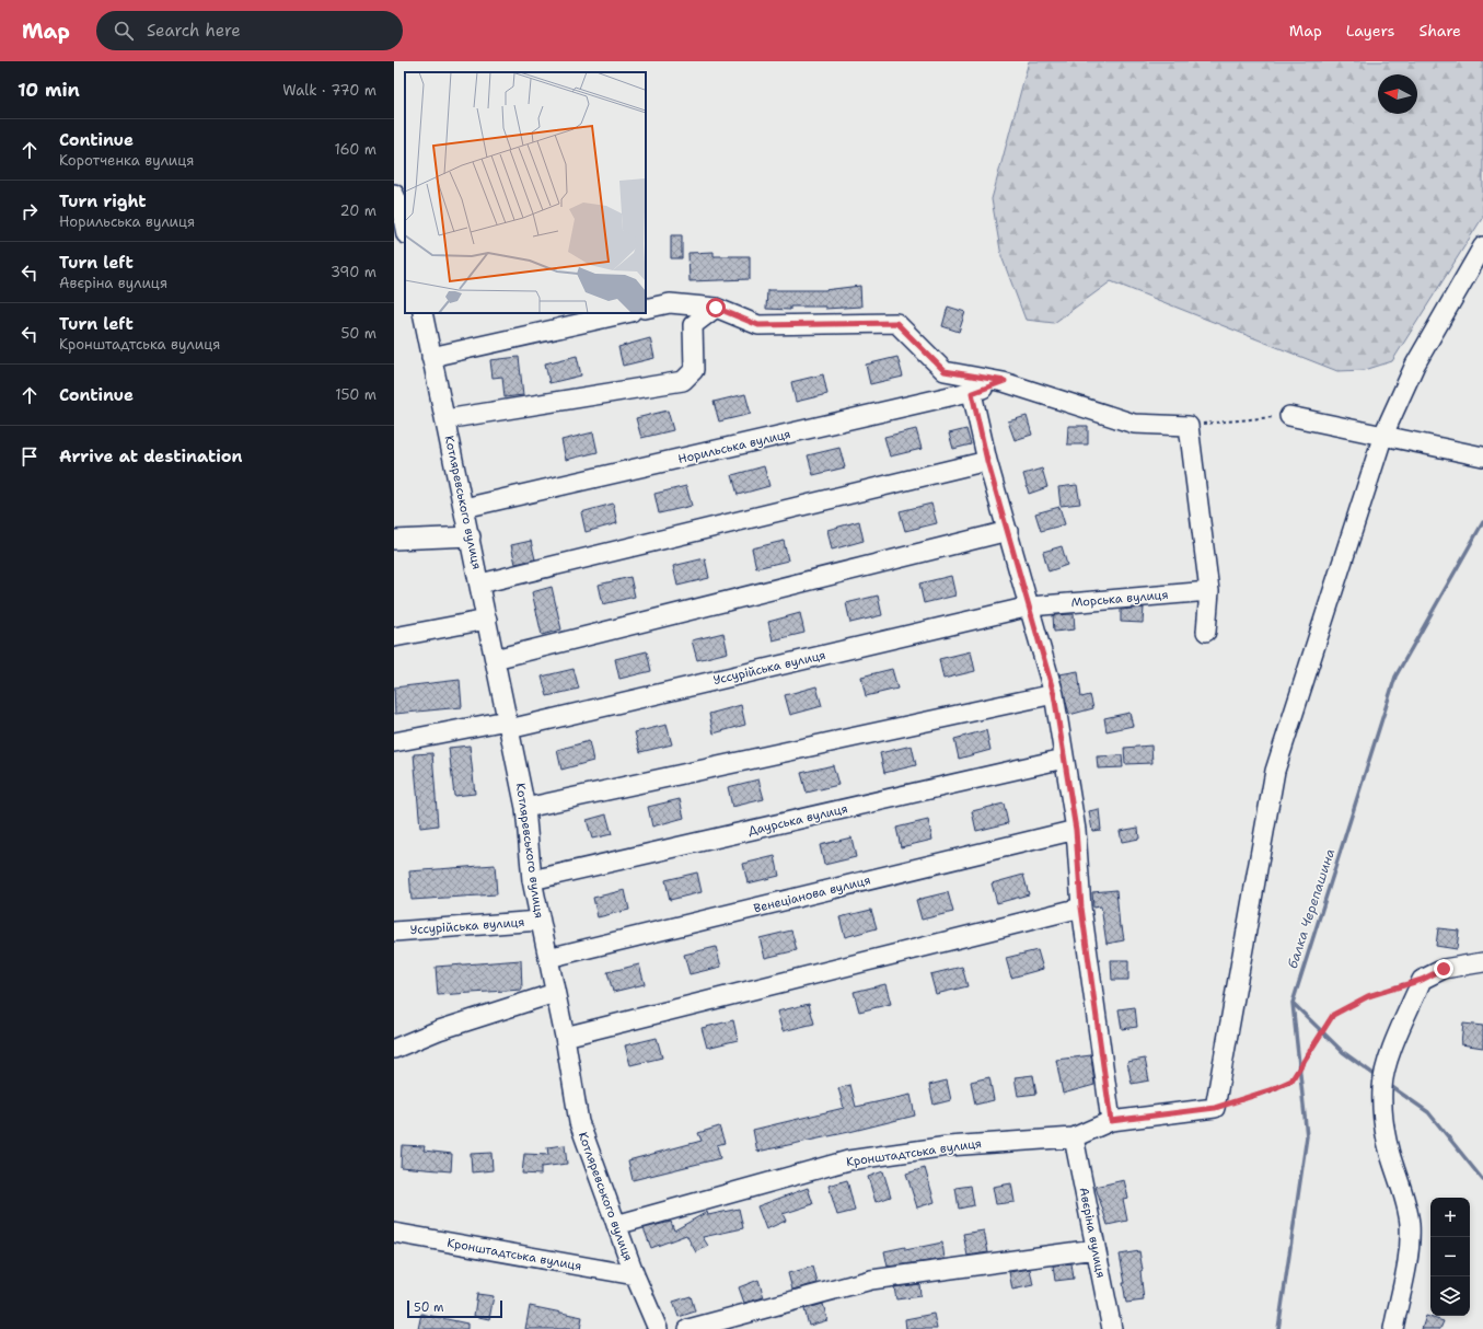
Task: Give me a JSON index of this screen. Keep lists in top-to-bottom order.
{
  "streets": {
    "street": [
      "Норильська вулиця",
      "Котляревського вулиця",
      "Морська вулиця",
      "Уссурійська вулиця",
      "Даурська вулиця",
      "Венеціанова вулиця",
      "Кронштадтська вулиця",
      "Авєріна вулиця"
    ]
  },
  "crossings": [
    ["Норильська вулиця", "Котляревського вулиця"],
    ["Котляревського вулиця", "Уссурійська вулиця"],
    ["Котляревського вулиця", "Даурська вулиця"],
    ["Котляревського вулиця", "Венеціанова вулиця"],
    ["Котляревського вулиця", "Кронштадтська вулиця"],
    ["Морська вулиця", "Уссурійська вулиця"],
    ["Кронштадтська вулиця", "Авєріна вулиця"]
  ],
  "water": ["балка Черепашина"],
  "scale_bar": "50 m",
  "north": "left",
  "page": {
    "header": "Map",
    "search": "Search here",
    "nav": ["Map", "Layers", "Share"],
    "heading": ["10 min", "Walk · 770 m"],
    "list": [
      ["Continue", "Коротченка вулиця", "160 m"],
      ["Turn right", "Норильська вулиця", "20 m"],
      ["Turn left", "Авєріна вулиця", "390 m"],
      ["Turn left", "Кронштадтська вулиця", "50 m"],
      ["Continue", "150 m"],
      "Arrive at destination"
    ],
    "map_buttons": ["+", "−"],
    "scale": "50 m"
  }
}
